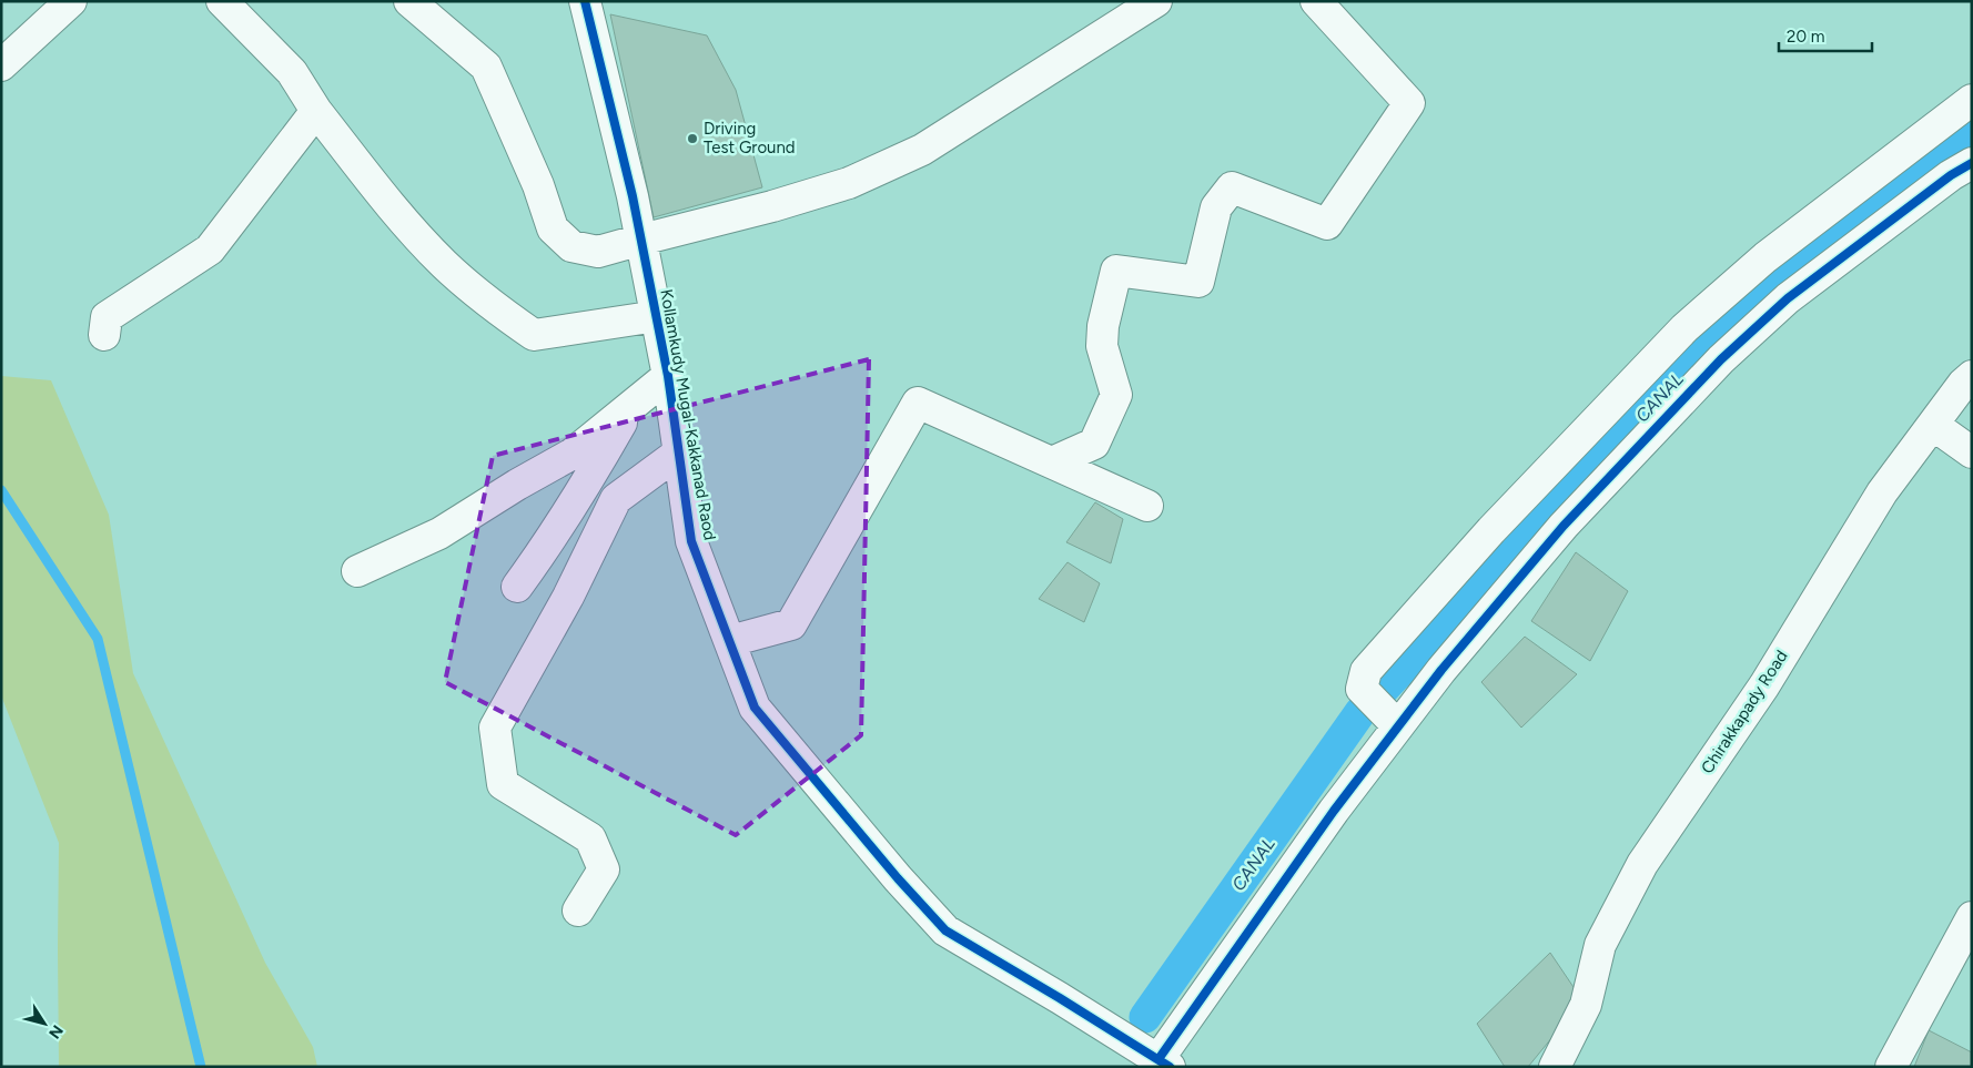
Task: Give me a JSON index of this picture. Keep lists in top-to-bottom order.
{
  "streets": {
    "street": ["Kollamkudy Mugal-Kakkanad Raod", "Chirakkapady Road"]
  },
  "water": ["CANAL"],
  "places": ["Driving Test Ground"],
  "scale_bar": "20 m",
  "north": "bottom right"
}
